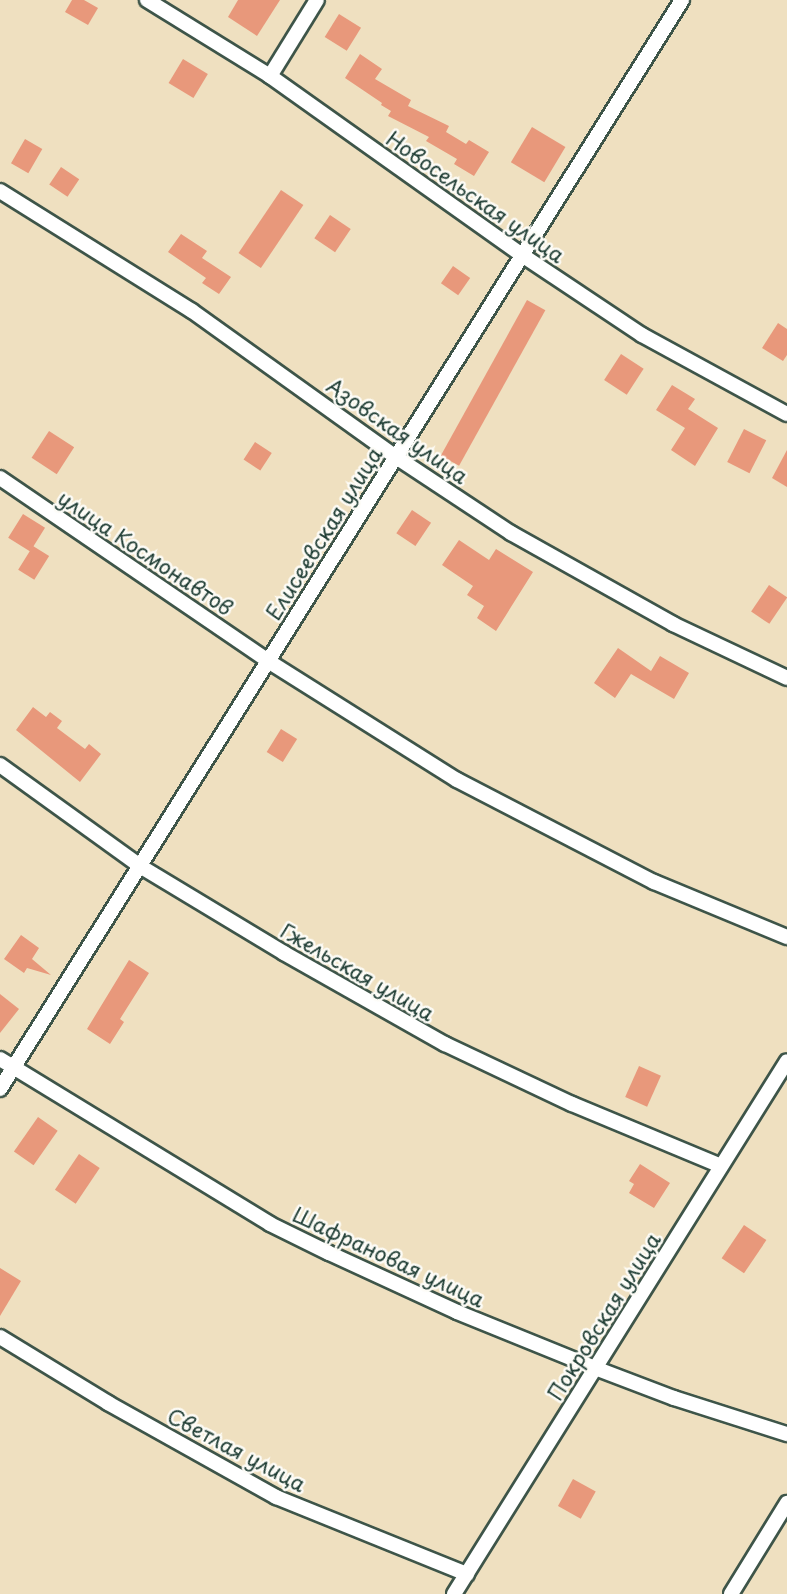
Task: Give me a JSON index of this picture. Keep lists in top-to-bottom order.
{
  "streets": {
    "street": [
      "Новосельская улица",
      "Азовская улица",
      "Елисеевская улица",
      "улица Космонавтов",
      "Гжельская улица",
      "Шафрановая улица",
      "Покровская улица",
      "Светлая улица"
    ]
  },
  "crossings": [
    ["Новосельская улица", "Елисеевская улица"],
    ["Азовская улица", "Елисеевская улица"],
    ["Елисеевская улица", "улица Космонавтов"],
    ["Елисеевская улица", "Гжельская улица"],
    ["Елисеевская улица", "Шафрановая улица"],
    ["Гжельская улица", "Покровская улица"],
    ["Шафрановая улица", "Покровская улица"],
    ["Покровская улица", "Светлая улица"]
  ]
}
